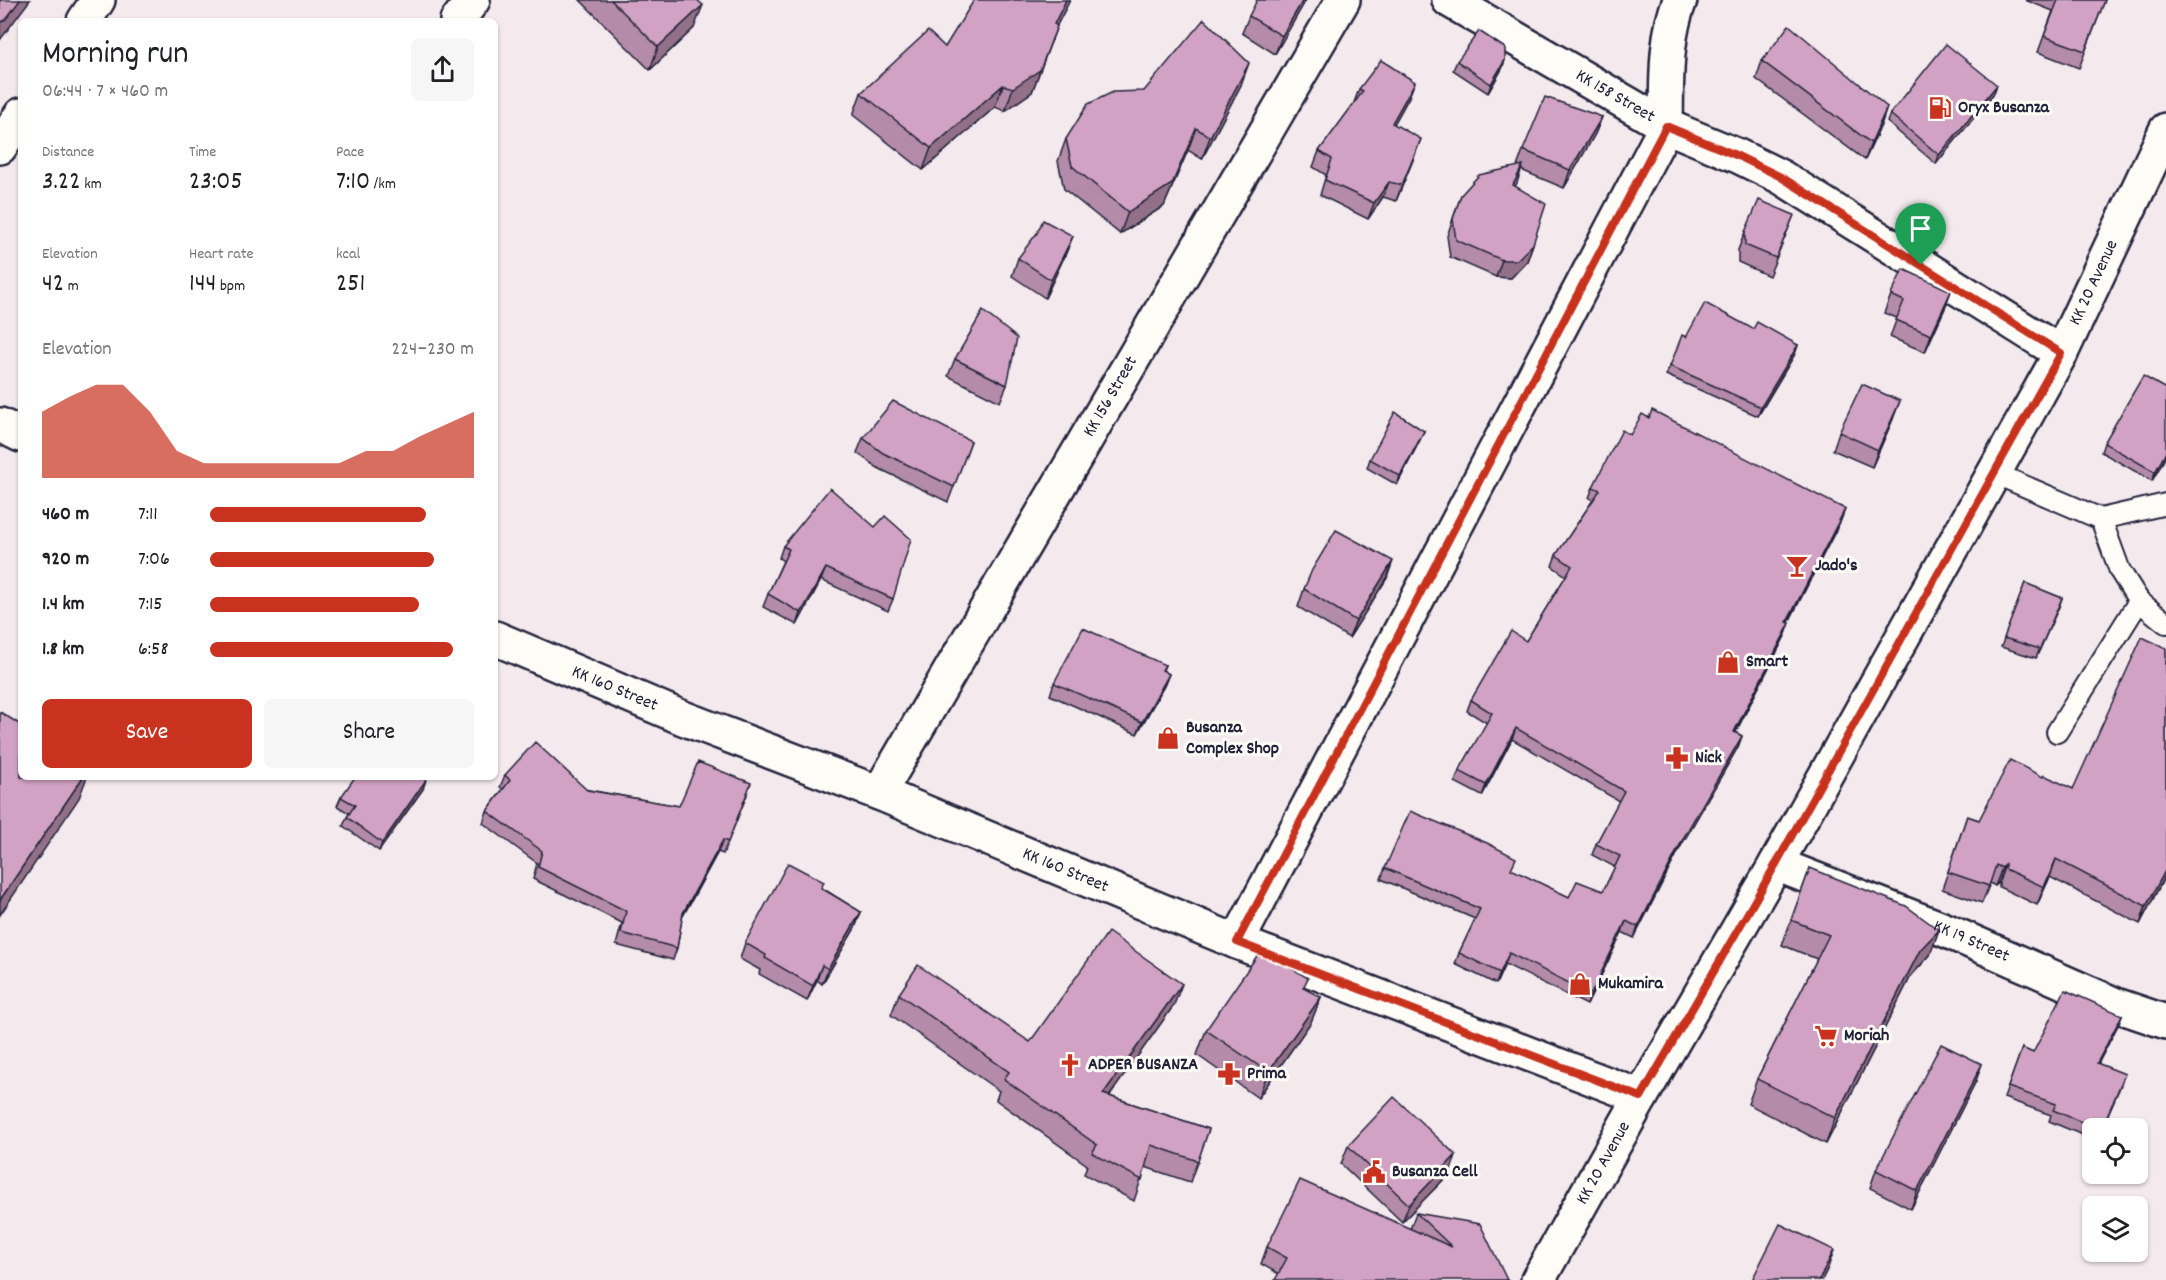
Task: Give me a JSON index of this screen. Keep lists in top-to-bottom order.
{
  "streets": {
    "street": [
      "KK 158 Street",
      "KK 20 Avenue",
      "KK 156 Street",
      "KK 160 Street",
      "KK 19 Street"
    ]
  },
  "crossings": [
    ["KK 158 Street", "KK 20 Avenue"],
    ["KK 20 Avenue", "KK 160 Street"],
    ["KK 20 Avenue", "KK 19 Street"],
    ["KK 156 Street", "KK 160 Street"]
  ],
  "places": {
    "fuel station": ["Oryx Busanza"],
    "bar": ["Jado's"],
    "shop": ["Smart", "Busanza Complex Shop", "Mukamira"],
    "pharmacy": ["Nick", "Prima"],
    "supermarket": ["Moriah"],
    "church": ["ADPER BUSANZA"],
    "public building": ["Busanza Cell"]
  },
  "page": {
    "heading": ["Morning run", "06:44 · 7 × 460 m"],
    "stats": [
      ["Distance", "3.22 km"],
      ["Time", "23:05"],
      ["Pace", "7:10 /km"],
      ["Elevation", "42 m"],
      ["Heart rate", "144 bpm"],
      ["kcal", "251"]
    ],
    "chart": ["Elevation", "224–230 m"],
    "list": [
      {
        "name": "460 m",
        "note": "7:11"
      },
      {
        "name": "920 m",
        "note": "7:06"
      },
      {
        "name": "1.4 km",
        "note": "7:15"
      },
      {
        "name": "1.8 km",
        "note": "6:58"
      }
    ],
    "buttons": ["Save", "Share"]
  }
}
